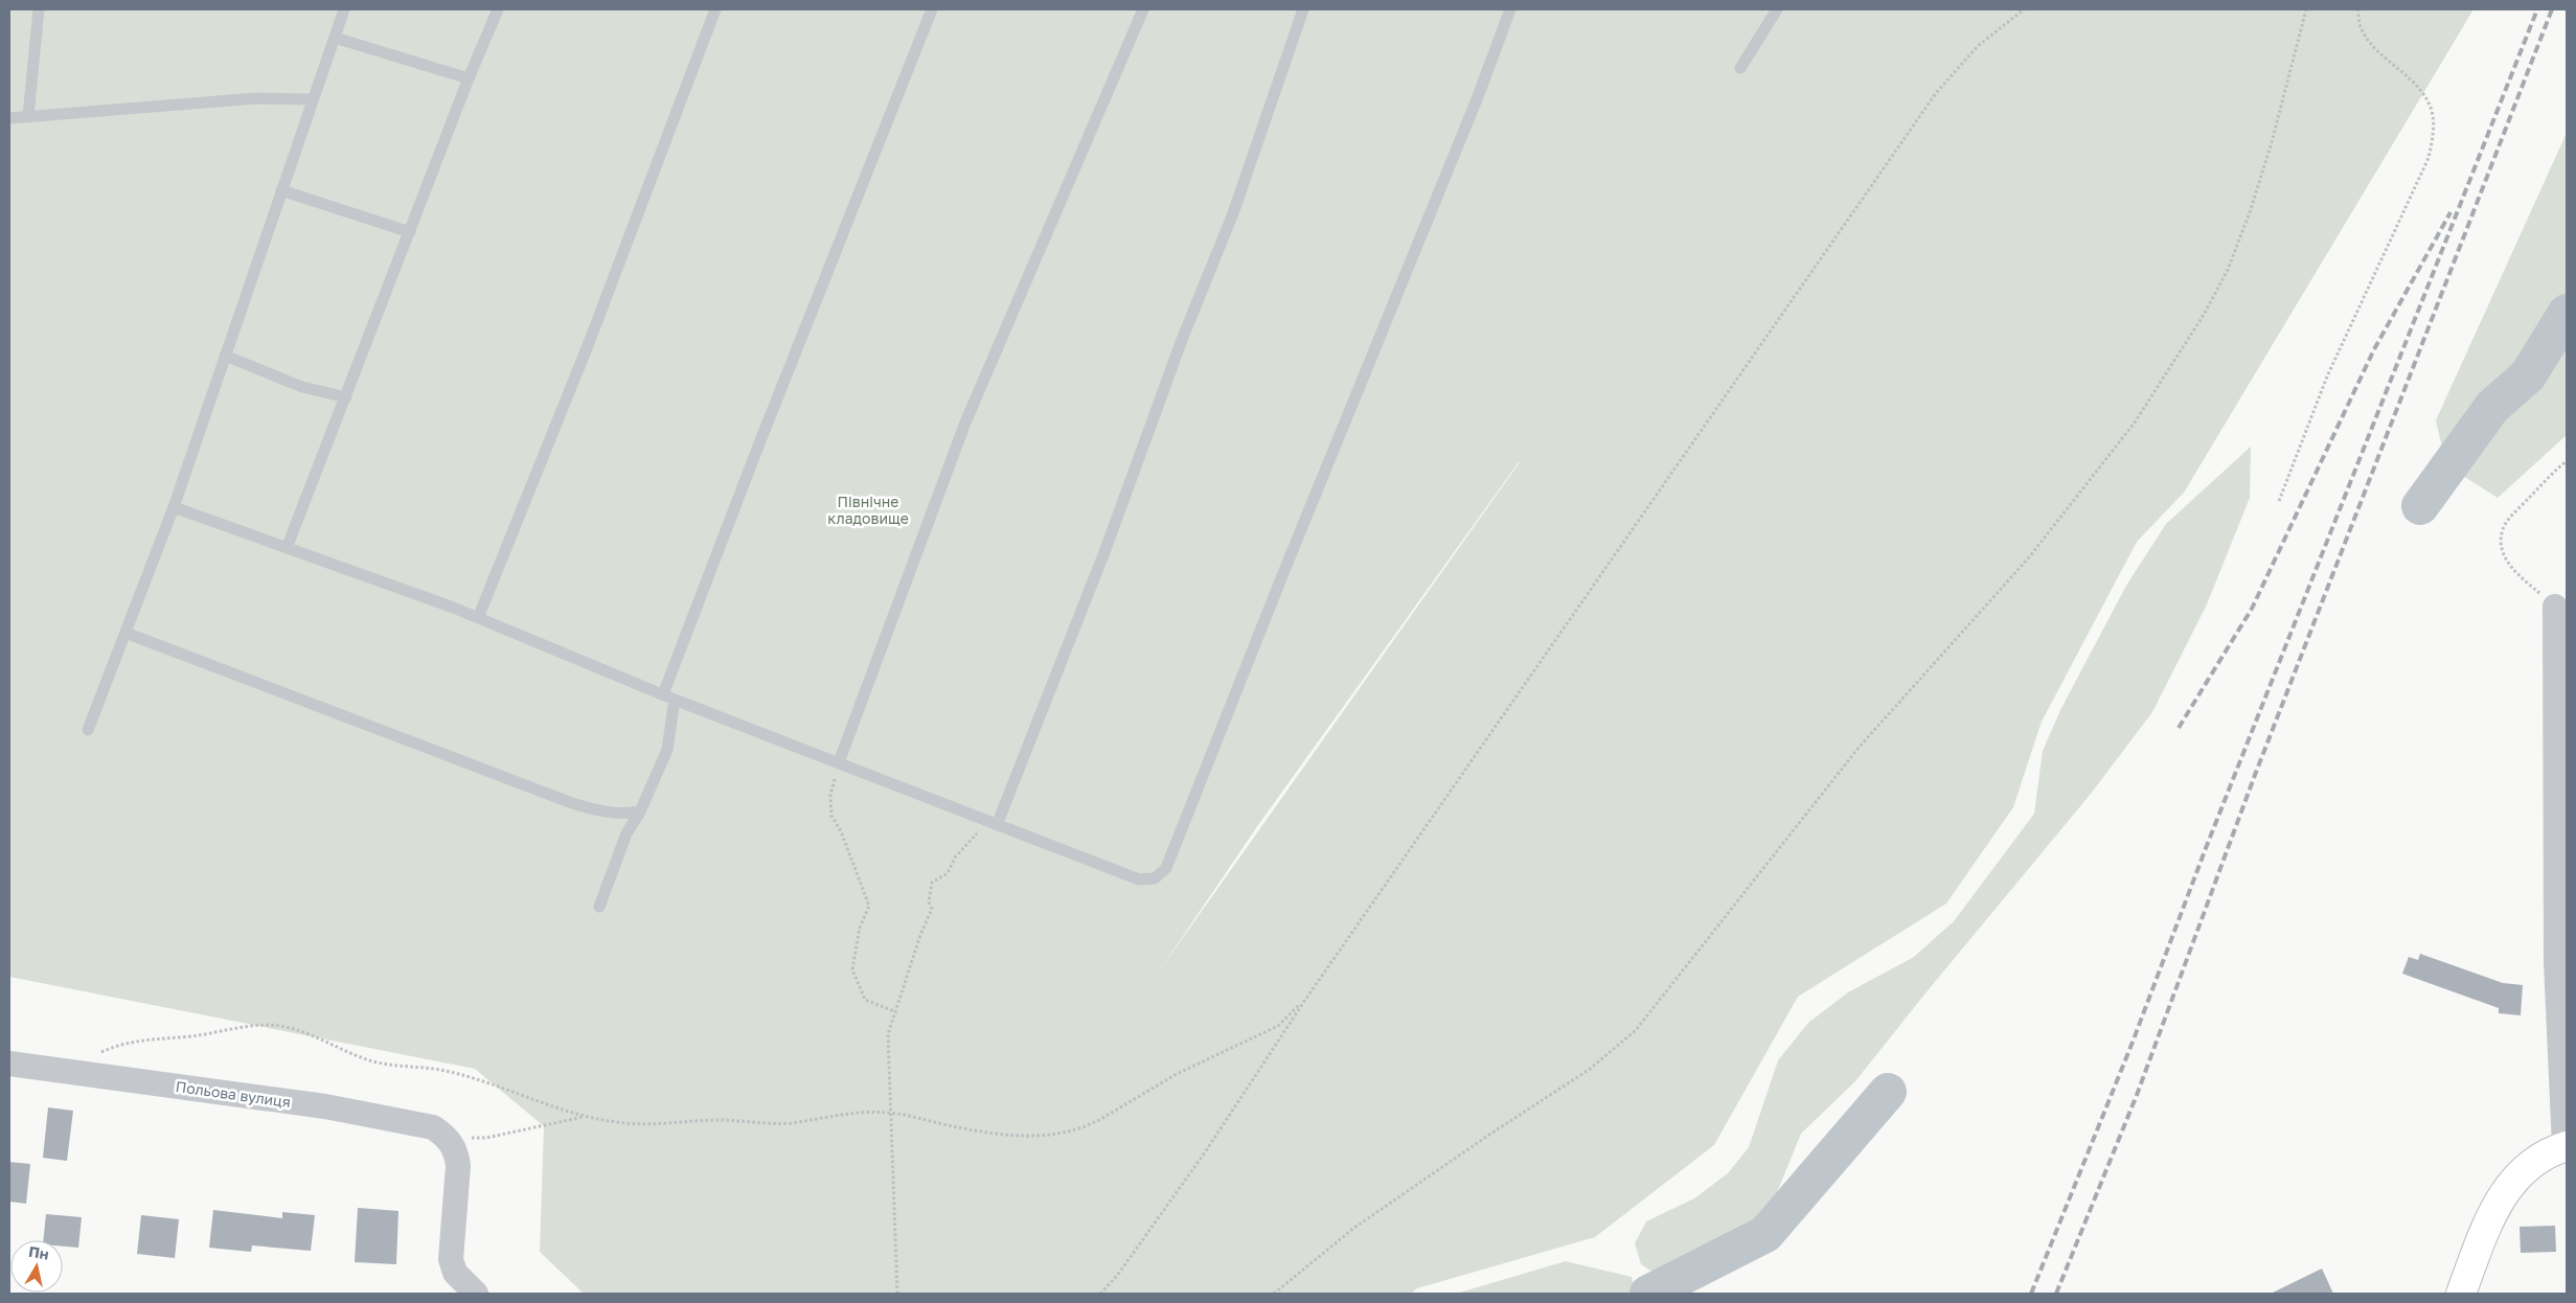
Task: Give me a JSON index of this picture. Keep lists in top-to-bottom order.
{
  "streets": {
    "street": ["Польова вулиця"]
  },
  "parks": ["Північне кладовище"],
  "north": "top"
}
